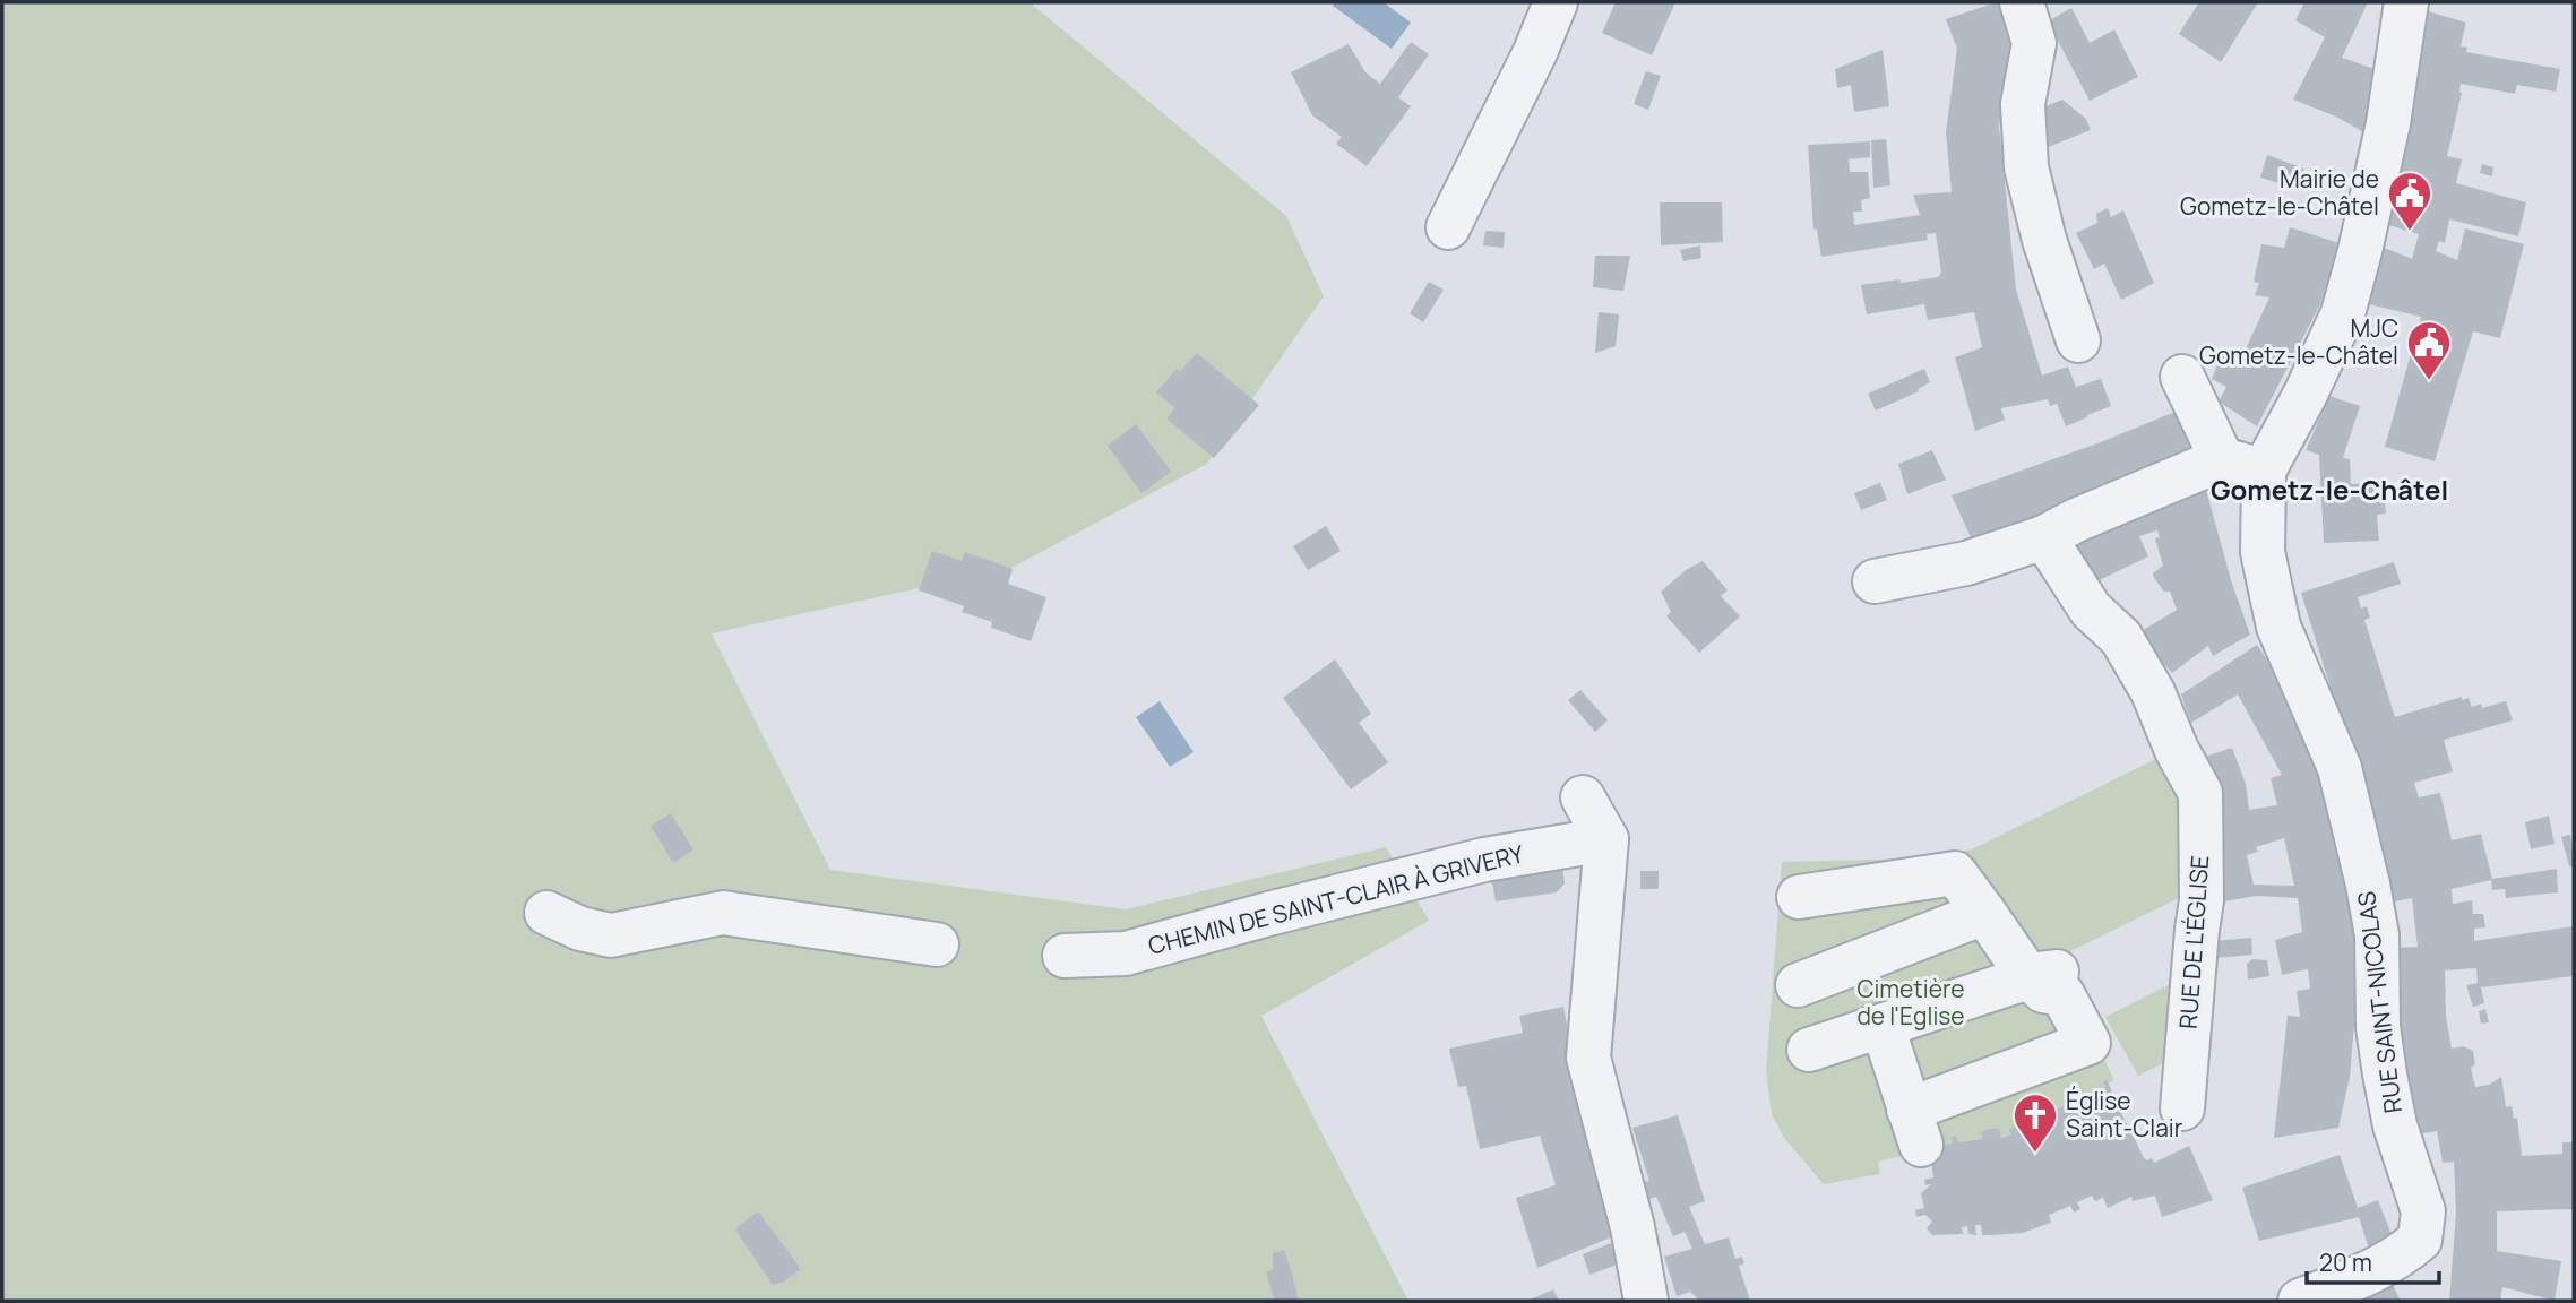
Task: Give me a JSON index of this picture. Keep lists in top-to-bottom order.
{
  "streets": {
    "street": ["CHEMIN DE SAINT-CLAIR À GRIVERY", "RUE DE L'ÉGLISE", "RUE SAINT-NICOLAS"]
  },
  "districts": ["Gometz-le-Châtel"],
  "parks": ["Cimetière de l'Eglise"],
  "places": {
    "public building": ["Mairie de Gometz-le-Châtel", "MJC Gometz-le-Châtel"],
    "church": ["Église Saint-Clair"]
  },
  "scale_bar": "20 m"
}
